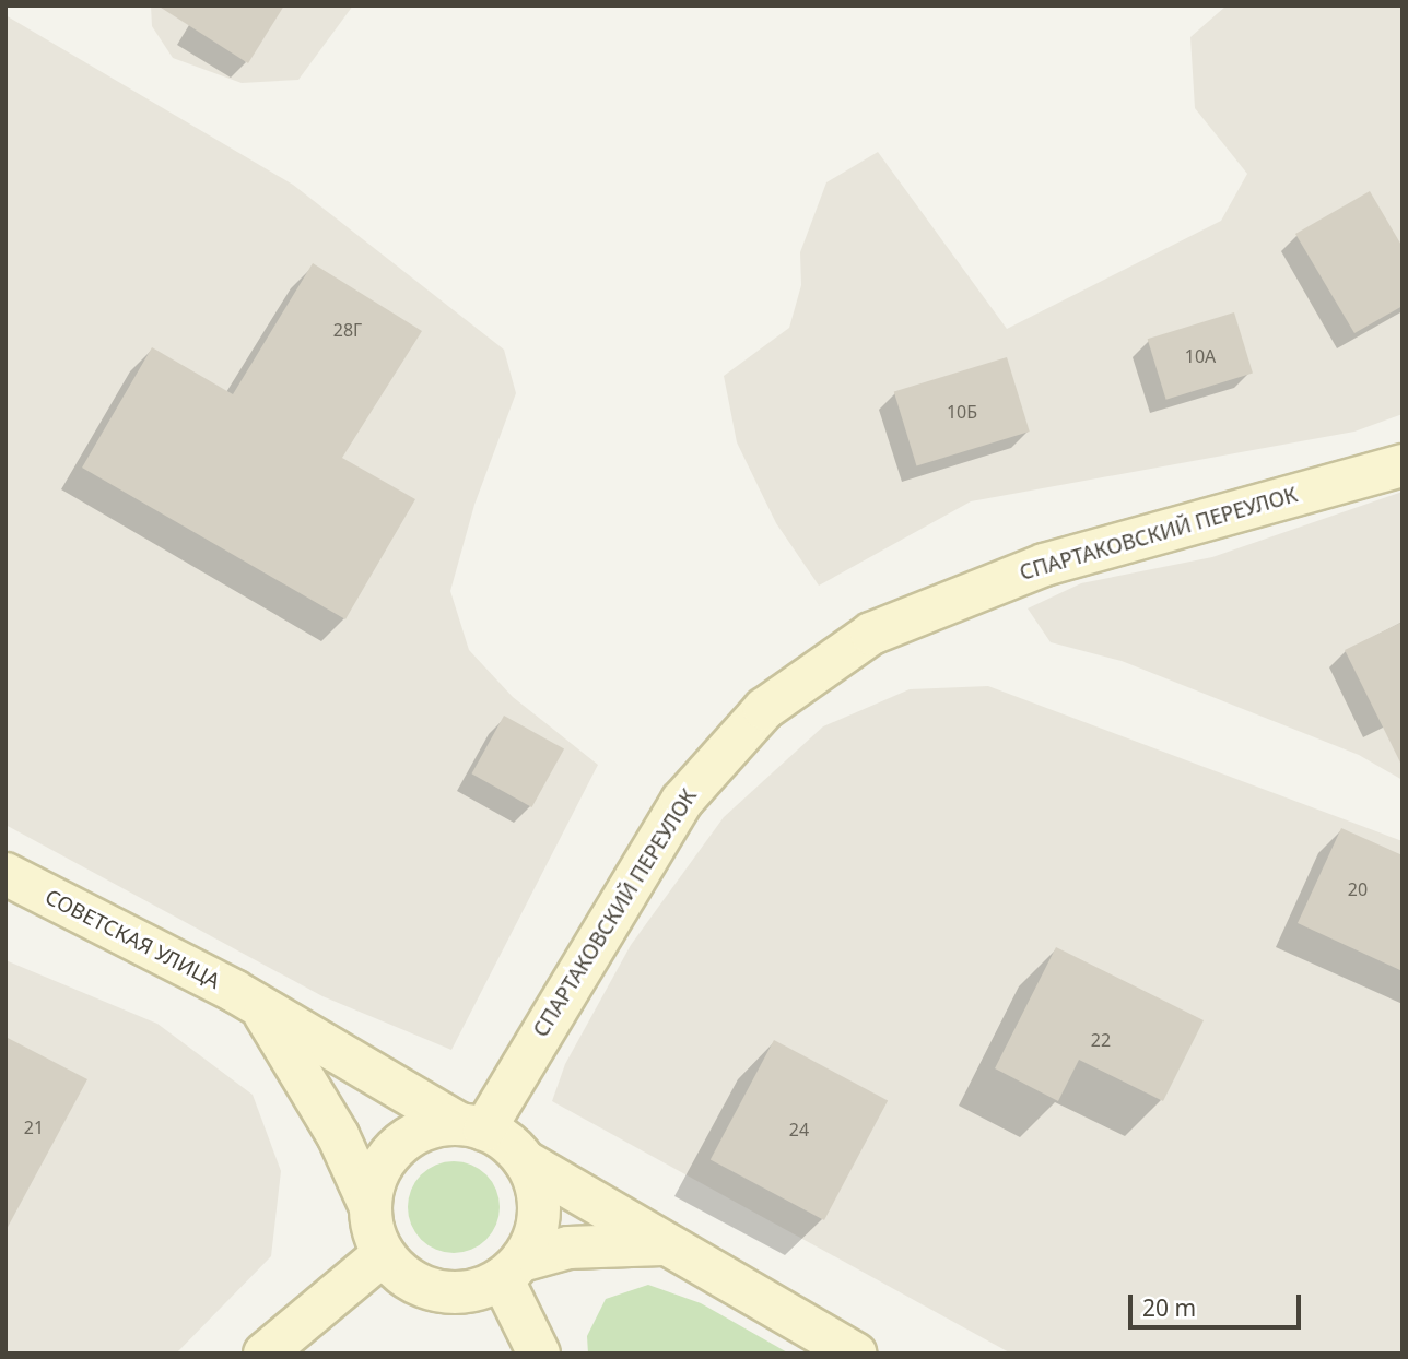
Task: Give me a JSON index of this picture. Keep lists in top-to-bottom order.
{
  "streets": {
    "main road": ["СПАРТАКОВСКИЙ ПЕРЕУЛОК", "СОВЕТСКАЯ УЛИЦА"]
  },
  "crossings": [
    ["СПАРТАКОВСКИЙ ПЕРЕУЛОК", "СОВЕТСКАЯ УЛИЦА"]
  ],
  "house_numbers": [
    "28Г",
    "10А",
    "10Б",
    "20",
    "22",
    "21",
    "24"
  ],
  "scale_bar": "20 m"
}
